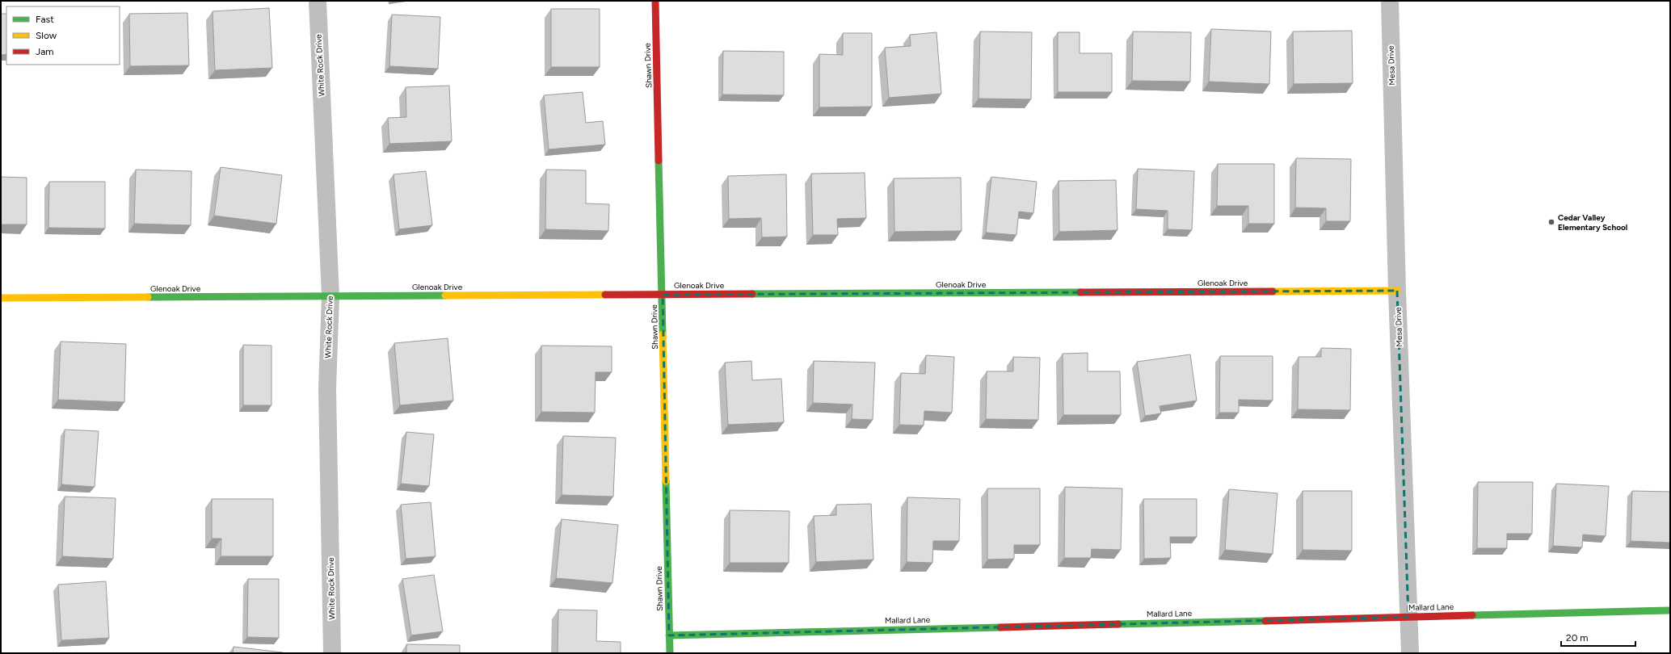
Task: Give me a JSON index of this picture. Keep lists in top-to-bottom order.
{
  "streets": {
    "street": [
      "White Rock Drive",
      "Shawn Drive",
      "Mesa Drive",
      "Glenoak Drive",
      "Mallard Lane"
    ]
  },
  "crossings": [
    ["White Rock Drive", "Glenoak Drive"],
    ["Shawn Drive", "Glenoak Drive"],
    ["Shawn Drive", "Mallard Lane"],
    ["Mesa Drive", "Glenoak Drive"],
    ["Mesa Drive", "Mallard Lane"]
  ],
  "places": ["Cedar Valley Elementary School"],
  "legend": ["Fast", "Slow", "Jam"],
  "scale_bar": "20 m"
}
